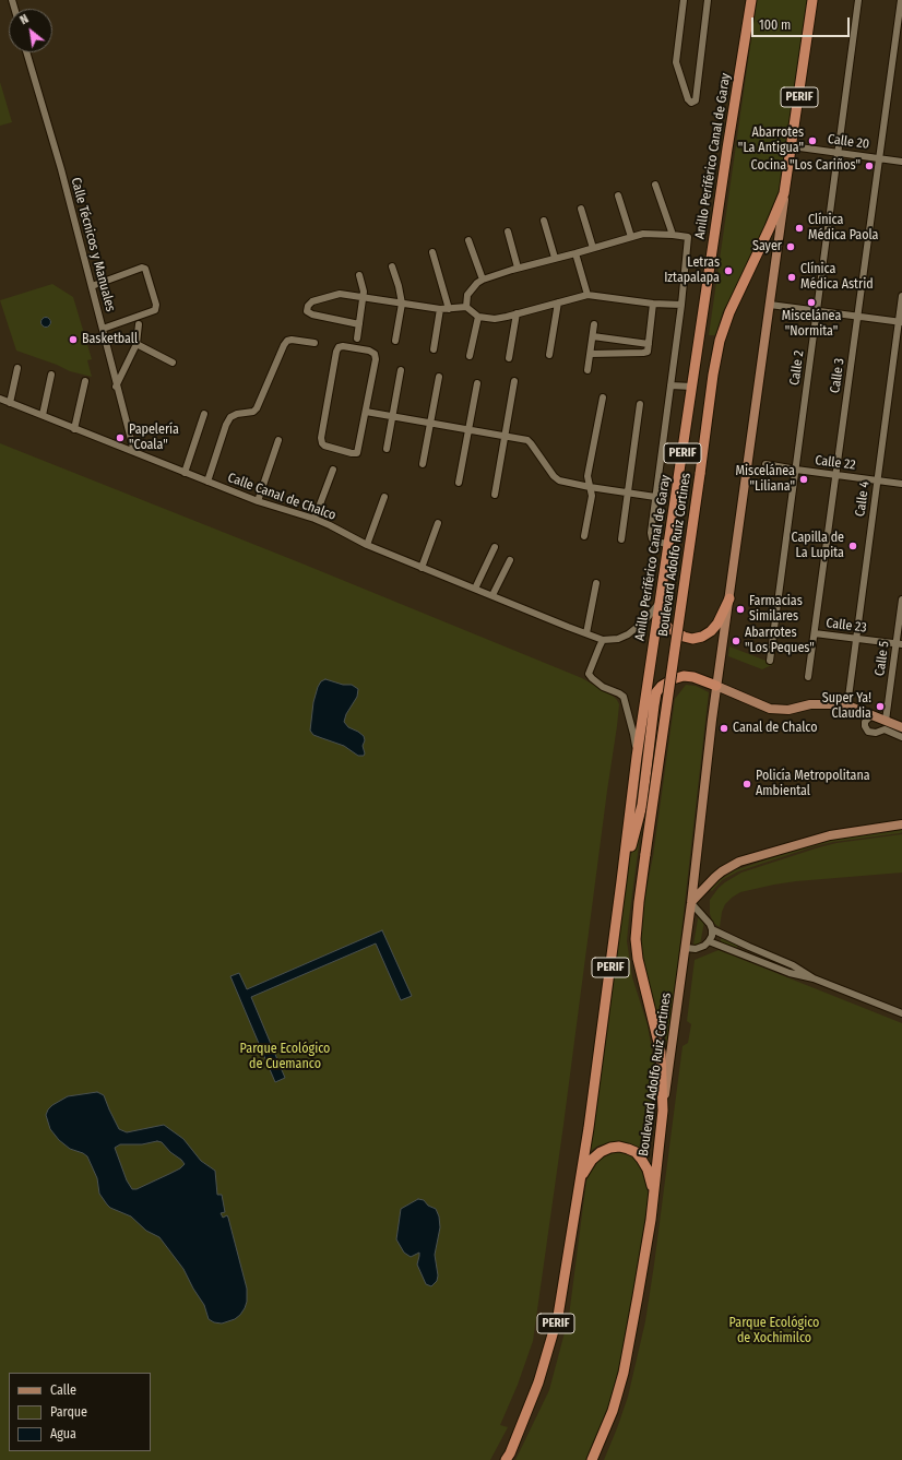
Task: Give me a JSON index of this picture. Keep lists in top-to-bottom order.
{
  "streets": {
    "highway": ["PERIF", "Anillo Periférico Canal de Garay", "Boulevard Adolfo Ruiz Cortines"],
    "street": [
      "Calle 20",
      "Calle Técnicos y Manuales",
      "Calle 2",
      "Calle 3",
      "Calle 22",
      "Calle Canal de Chalco",
      "Calle 4",
      "Calle 23",
      "Calle 5"
    ]
  },
  "crossings": [
    ["PERIF", "Calle 20"],
    ["PERIF", "Anillo Periférico Canal de Garay"],
    ["PERIF", "Boulevard Adolfo Ruiz Cortines"],
    ["Calle 20", "Calle 2"],
    ["Calle 20", "Calle 3"],
    ["Calle Técnicos y Manuales", "Calle Canal de Chalco"],
    ["Calle 2", "Calle 22"],
    ["Calle 3", "Calle 22"],
    ["Calle 3", "Calle 23"],
    ["Calle 22", "Calle 4"],
    ["Calle 4", "Calle 23"],
    ["Calle 23", "Calle 5"]
  ],
  "parks": ["Parque Ecológico de Cuemanco", "Parque Ecológico de Xochimilco"],
  "places": [
    "Abarrotes \"La Antigua\"",
    "Cocina \"Los Cariños\"",
    "Clínica Médica Paola",
    "Sayer",
    "Letras Iztapalapa",
    "Clínica Médica Astrid",
    "Miscelánea \"Normita\"",
    "Basketball",
    "Papelería \"Coala\"",
    "Miscelánea \"Liliana\"",
    "Capilla de La Lupita",
    "Farmacias Similares",
    "Abarrotes \"Los Peques\"",
    "Super Ya! Claudia",
    "Canal de Chalco",
    "Policía Metropolitana Ambiental"
  ],
  "legend": ["Calle", "Parque", "Agua"],
  "scale_bar": "100 m",
  "north": "top left"
}
